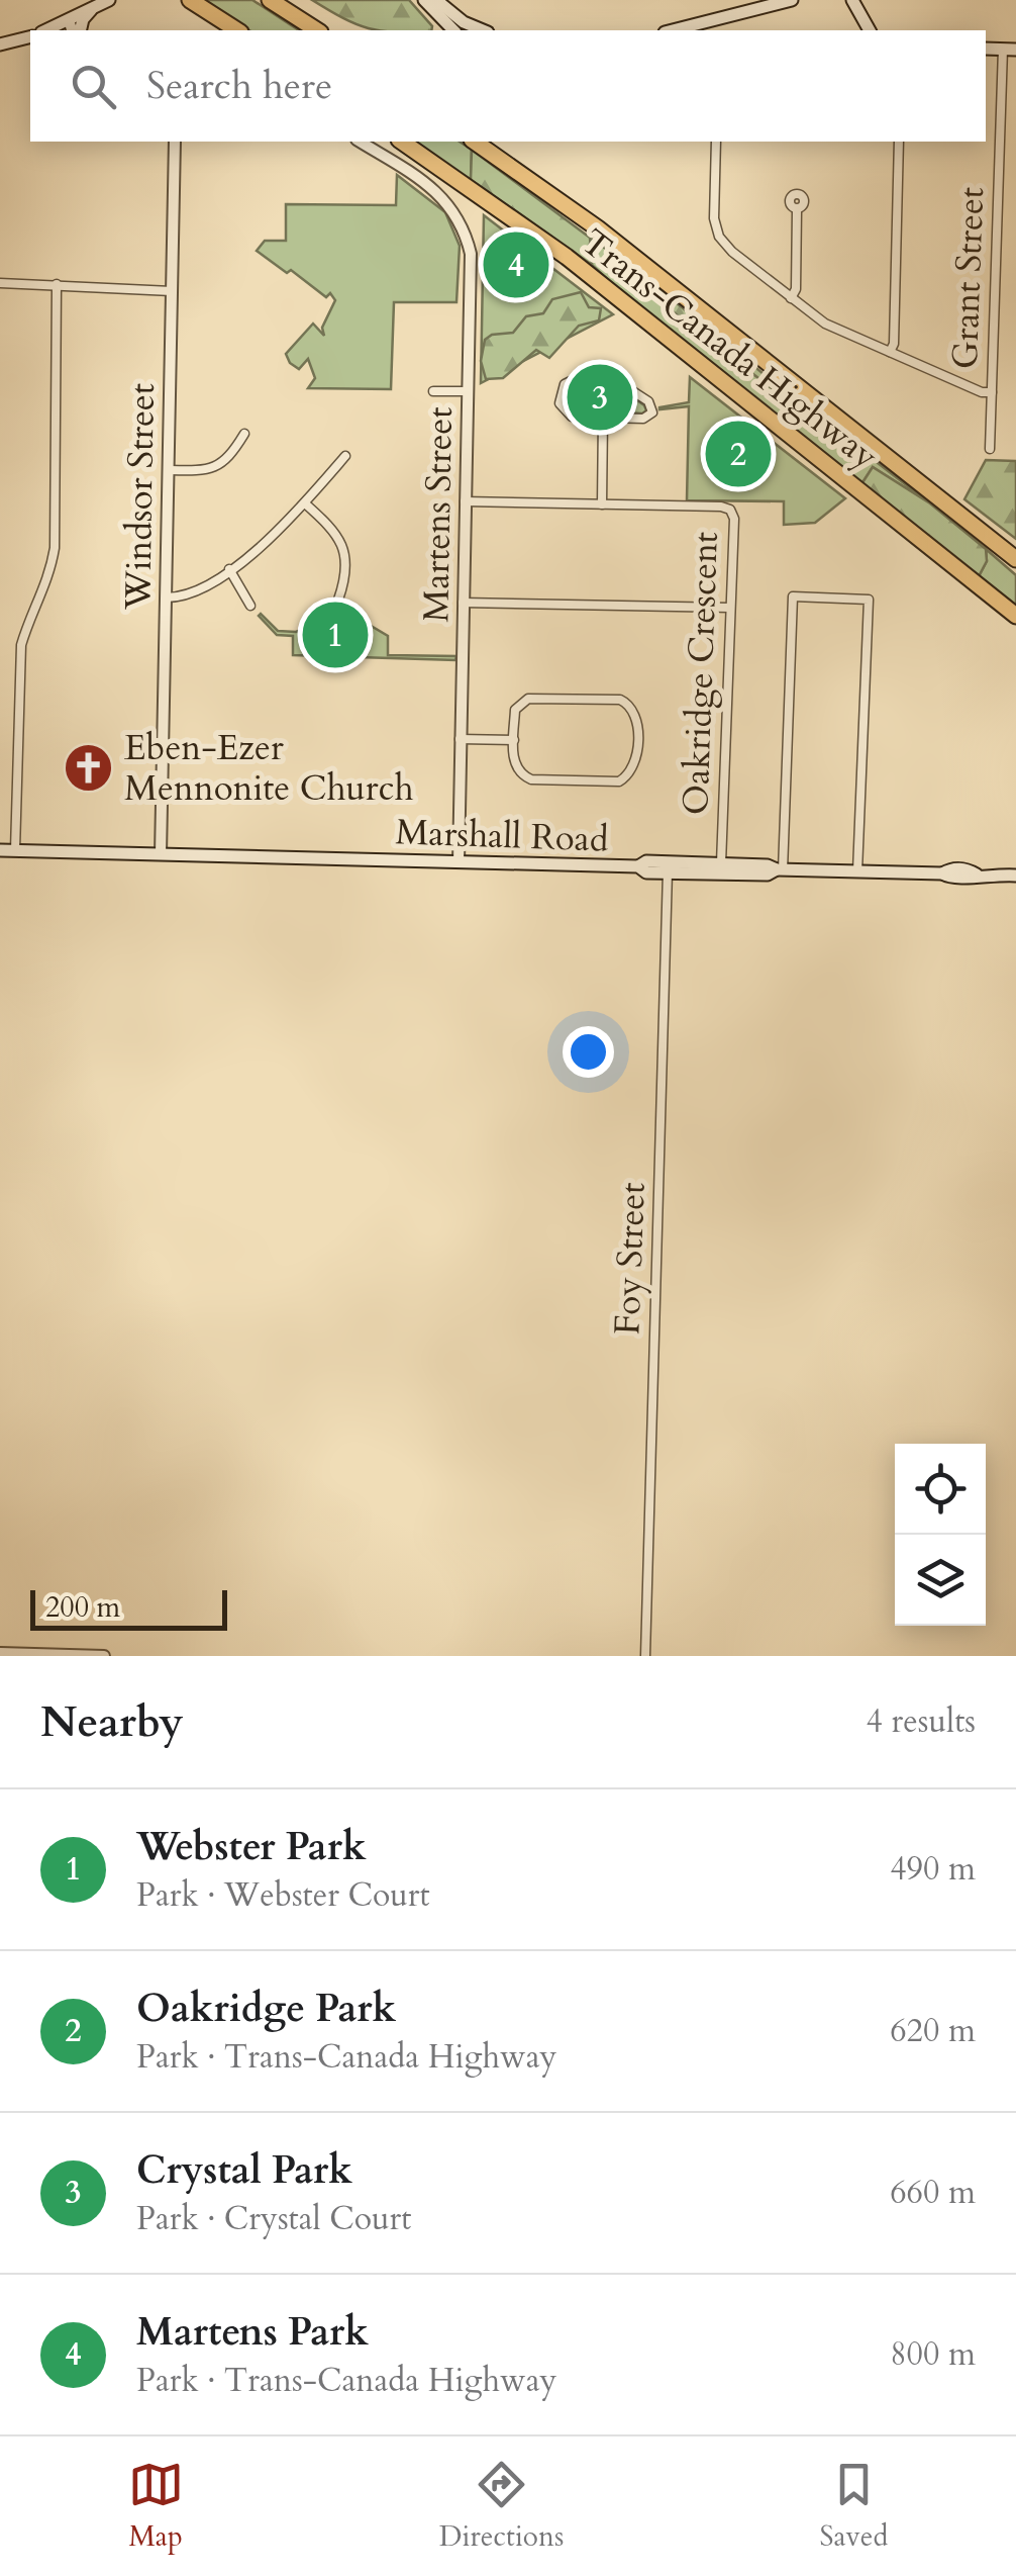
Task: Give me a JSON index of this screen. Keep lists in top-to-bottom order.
{
  "streets": {
    "highway": ["Trans-Canada Highway"],
    "main road": ["Marshall Road"],
    "street": [
      "Grant Street",
      "Windsor Street",
      "Martens Street",
      "Oakridge Crescent",
      "Foy Street"
    ]
  },
  "crossings": [
    ["Windsor Street", "Marshall Road"],
    ["Martens Street", "Oakridge Crescent"],
    ["Martens Street", "Marshall Road"],
    ["Oakridge Crescent", "Marshall Road"],
    ["Marshall Road", "Foy Street"]
  ],
  "places": {
    "church": ["Eben-Ezer Mennonite Church"]
  },
  "scale_bar": "200 m",
  "page": {
    "search": "Search here",
    "pins": [
      "4",
      "3",
      "2",
      "1"
    ],
    "scale": "200 m",
    "heading": ["Nearby", "4 results"],
    "list": [
      {
        "mark": "1",
        "name": "Webster Park",
        "note": "Park · Webster Court",
        "value": "490 m"
      },
      {
        "mark": "2",
        "name": "Oakridge Park",
        "note": "Park · Trans-Canada Highway",
        "value": "620 m"
      },
      {
        "mark": "3",
        "name": "Crystal Park",
        "note": "Park · Crystal Court",
        "value": "660 m"
      },
      {
        "mark": "4",
        "name": "Martens Park",
        "note": "Park · Trans-Canada Highway",
        "value": "800 m"
      }
    ],
    "nav": ["Map", "Directions", "Saved"]
  }
}
